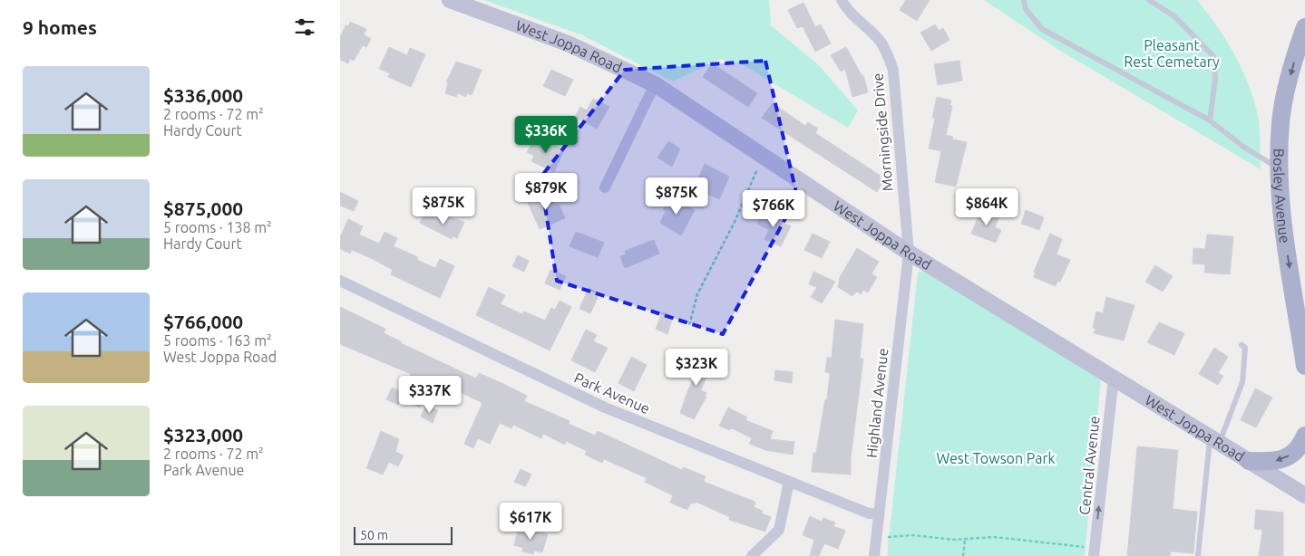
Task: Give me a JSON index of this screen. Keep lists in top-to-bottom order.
{
  "streets": {
    "main road": ["Bosley Avenue"],
    "street": [
      "West Joppa Road",
      "Morningside Drive",
      "Park Avenue",
      "Highland Avenue",
      "Central Avenue"
    ]
  },
  "crossings": [
    ["West Joppa Road", "Morningside Drive"],
    ["West Joppa Road", "Highland Avenue"],
    ["West Joppa Road", "Central Avenue"],
    ["Morningside Drive", "Highland Avenue"],
    ["Park Avenue", "Highland Avenue"]
  ],
  "one_way": ["Bosley Avenue", "Central Avenue"],
  "parks": ["Pleasant Rest Cemetary", "West Towson Park"],
  "scale_bar": "50 m",
  "page": {
    "heading": "9 homes",
    "list": [
      {
        "name": "$336,000",
        "note": "2 rooms · 72 m² · Hardy Court"
      },
      {
        "name": "$875,000",
        "note": "5 rooms · 138 m² · Hardy Court"
      },
      {
        "name": "$766,000",
        "note": "5 rooms · 163 m² · West Joppa Road"
      },
      {
        "name": "$323,000",
        "note": "2 rooms · 72 m² · Park Avenue"
      }
    ],
    "price": [
      "$336K",
      "$879K",
      "$875K",
      "$875K",
      "$864K",
      "$766K",
      "$323K",
      "$337K",
      "$617K"
    ],
    "scale": "50 m"
  }
}
